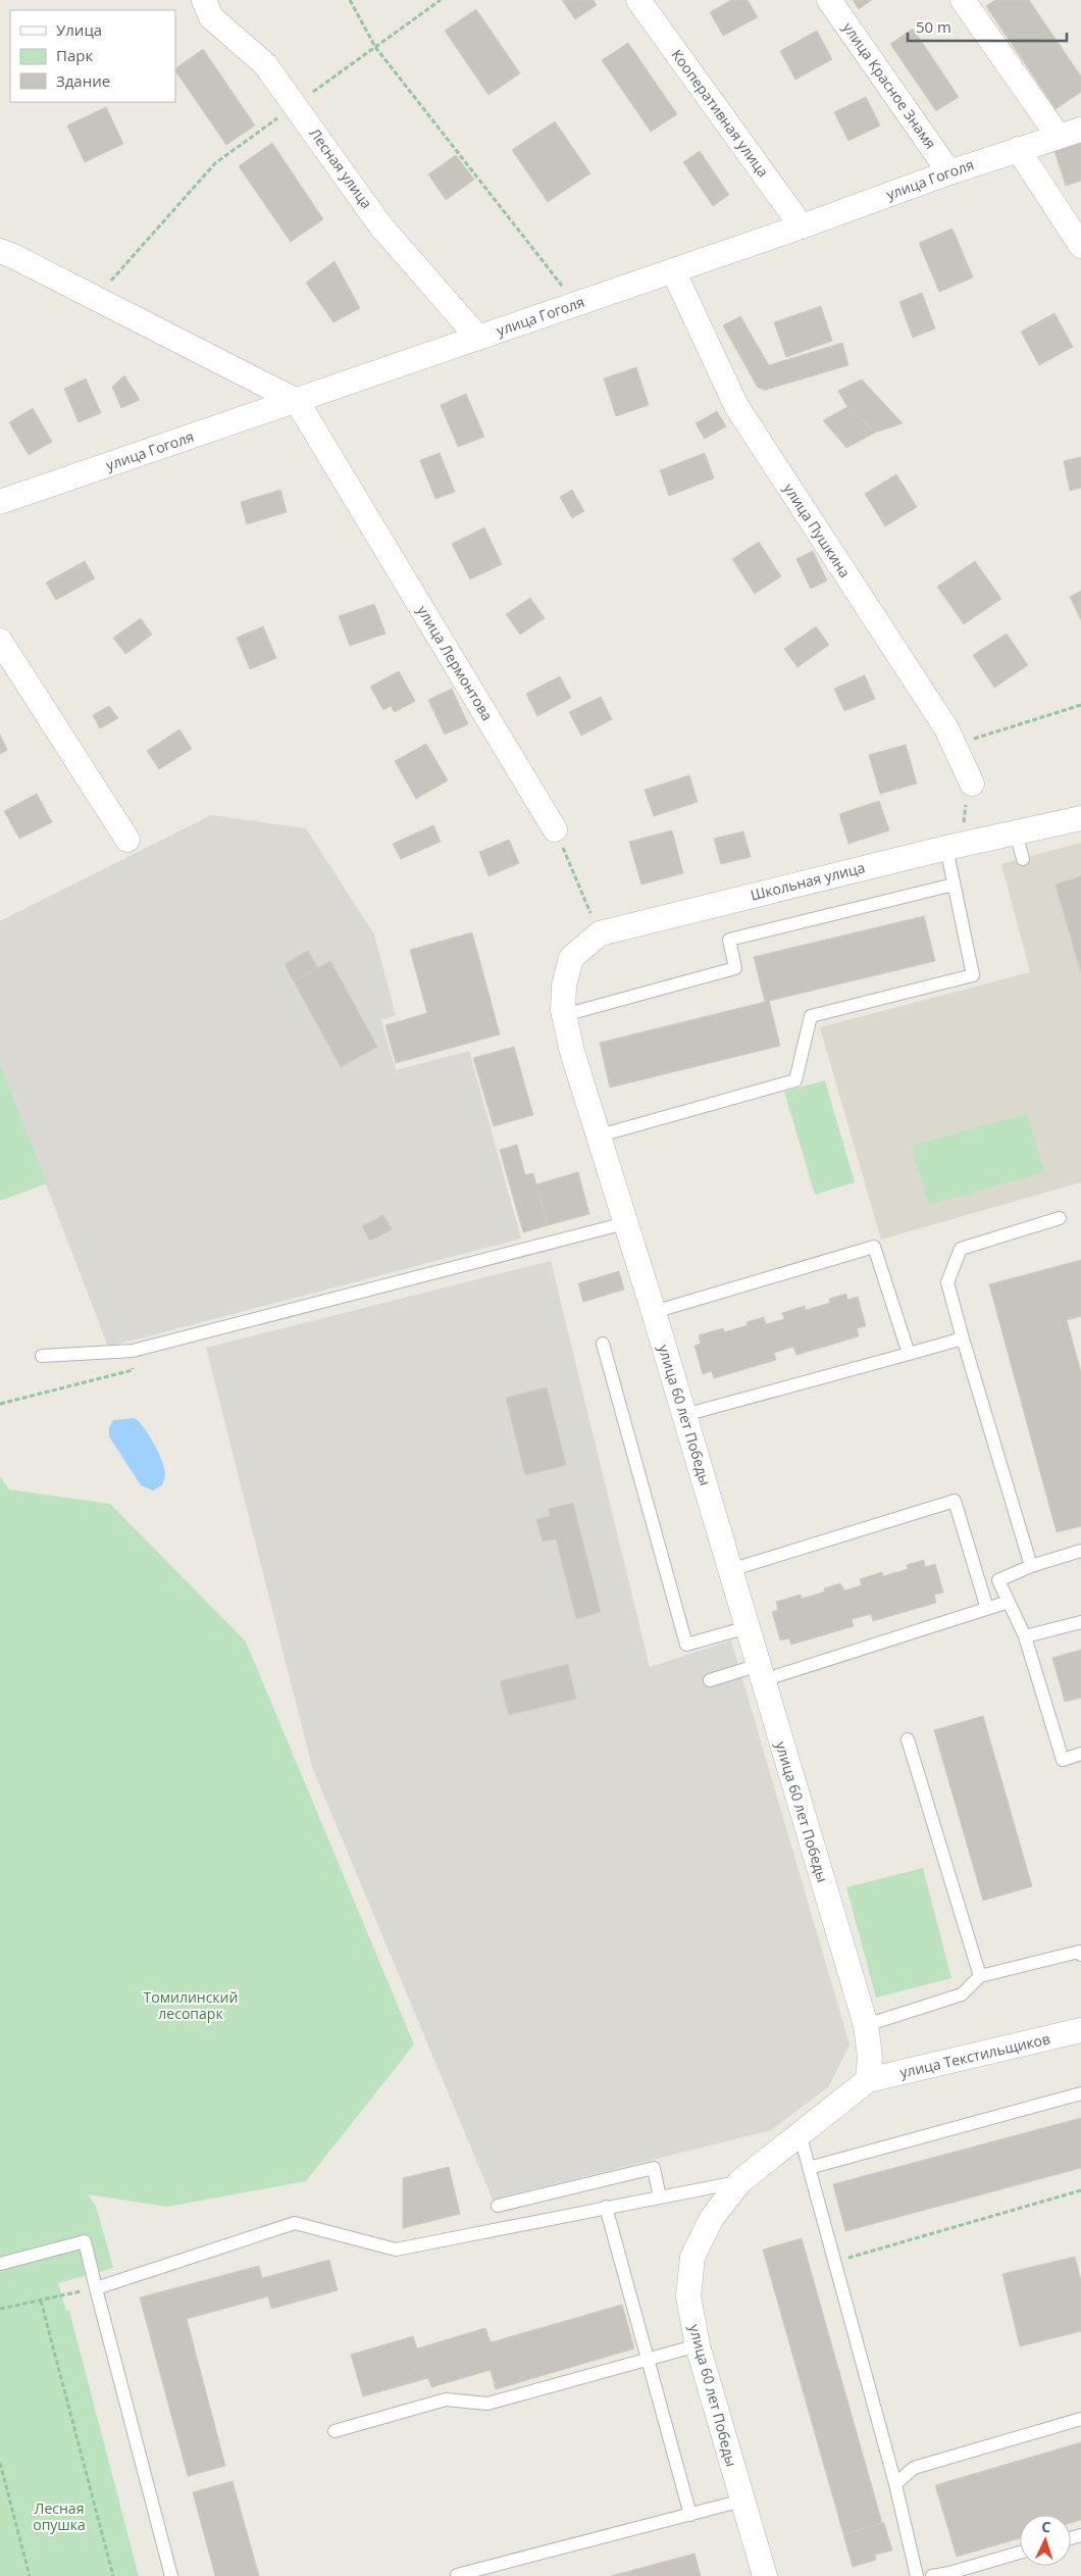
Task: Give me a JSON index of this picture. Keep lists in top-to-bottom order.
{
  "streets": {
    "street": [
      "улица Красное Знамя",
      "Кооперативная улица",
      "Лесная улица",
      "улица Гоголя",
      "улица Пушкина",
      "улица Лермонтова",
      "Школьная улица",
      "улица 60 лет Победы",
      "улица Текстильщиков"
    ]
  },
  "crossings": [
    ["улица Красное Знамя", "улица Гоголя"],
    ["Кооперативная улица", "улица Гоголя"],
    ["Лесная улица", "улица Гоголя"],
    ["улица Гоголя", "улица Пушкина"],
    ["улица Гоголя", "улица Лермонтова"],
    ["Школьная улица", "улица 60 лет Победы"],
    ["улица 60 лет Победы", "улица Текстильщиков"]
  ],
  "parks": ["Томилинский лесопарк", "Лесная опушка"],
  "legend": ["Улица", "Парк", "Здание"],
  "scale_bar": "50 m",
  "north": "top"
}
